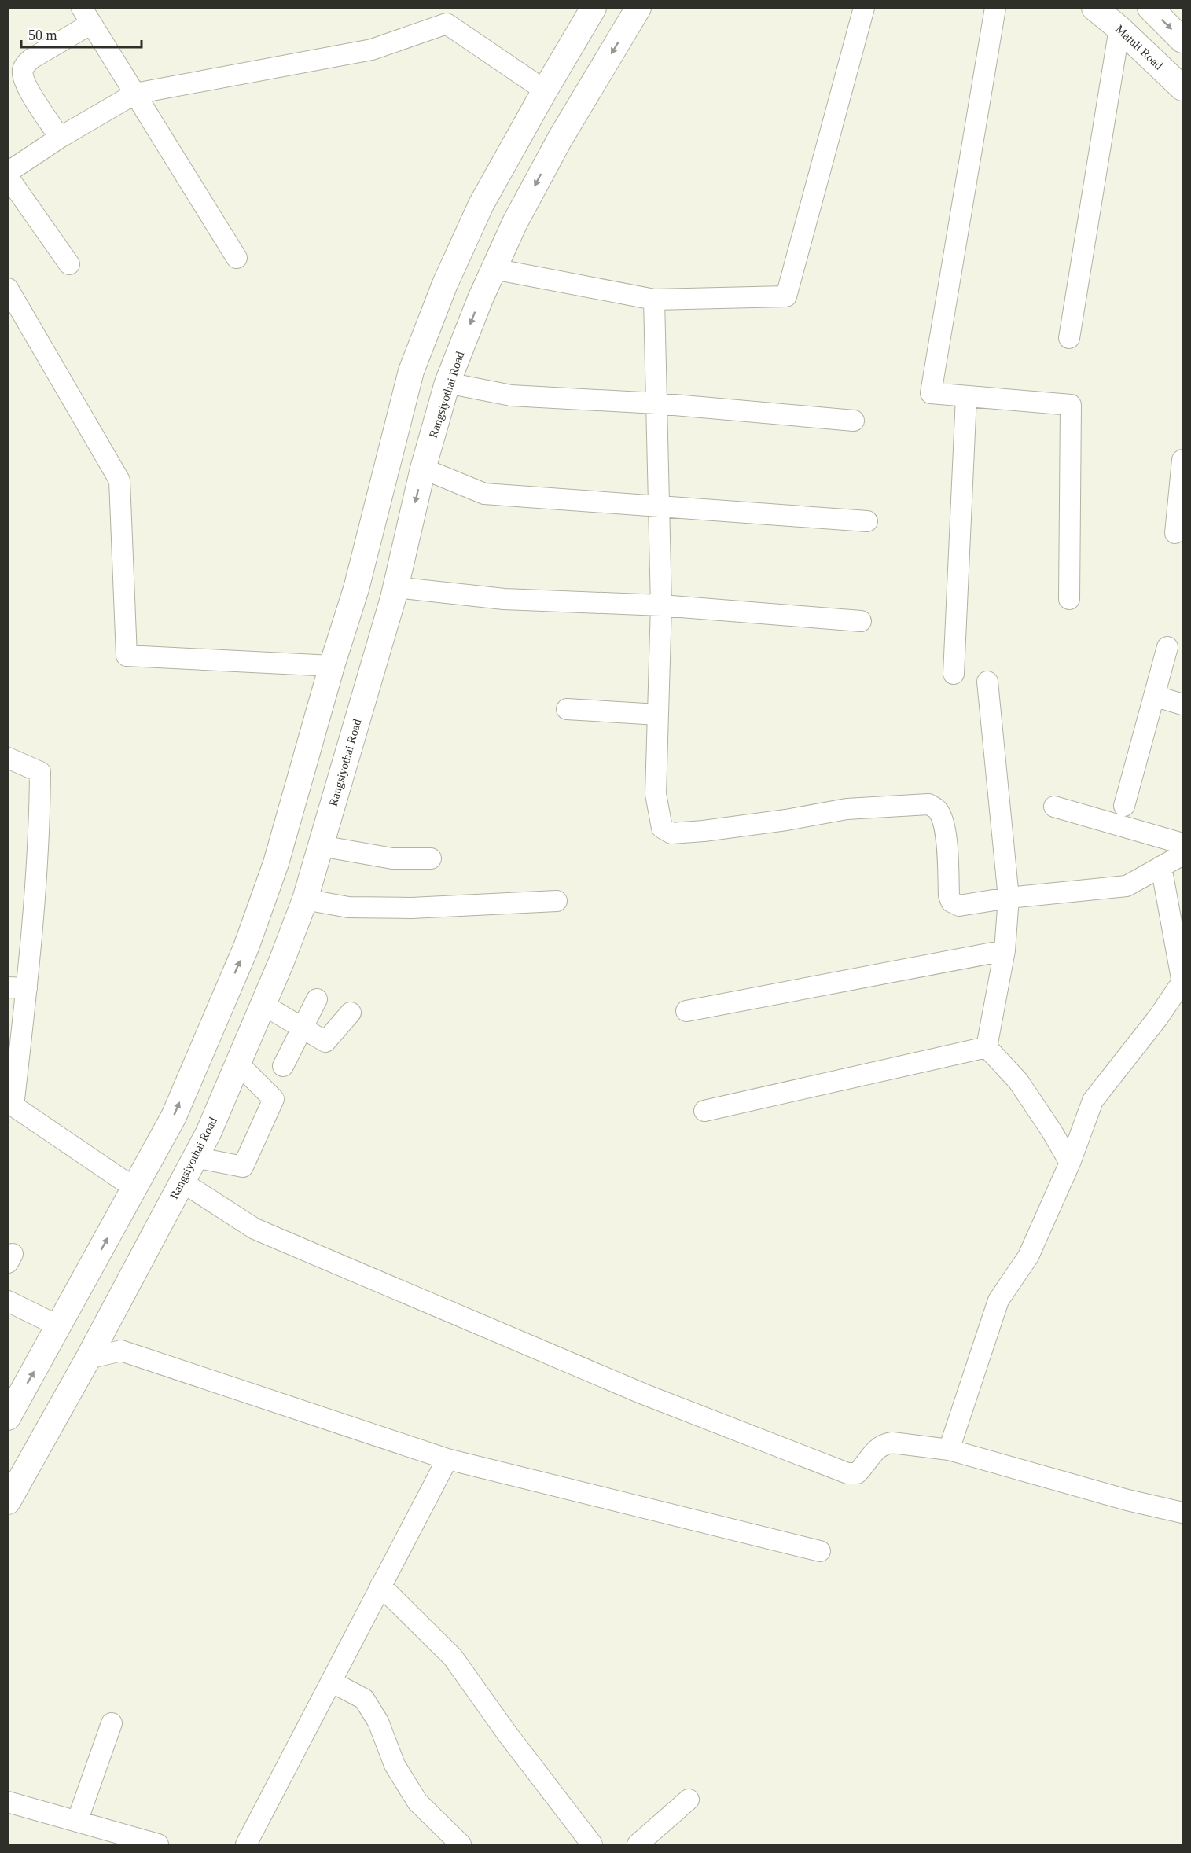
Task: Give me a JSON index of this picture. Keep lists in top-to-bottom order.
{
  "streets": {
    "main road": ["Matuli Road", "Rangsiyothai Road"]
  },
  "scale_bar": "50 m"
}
